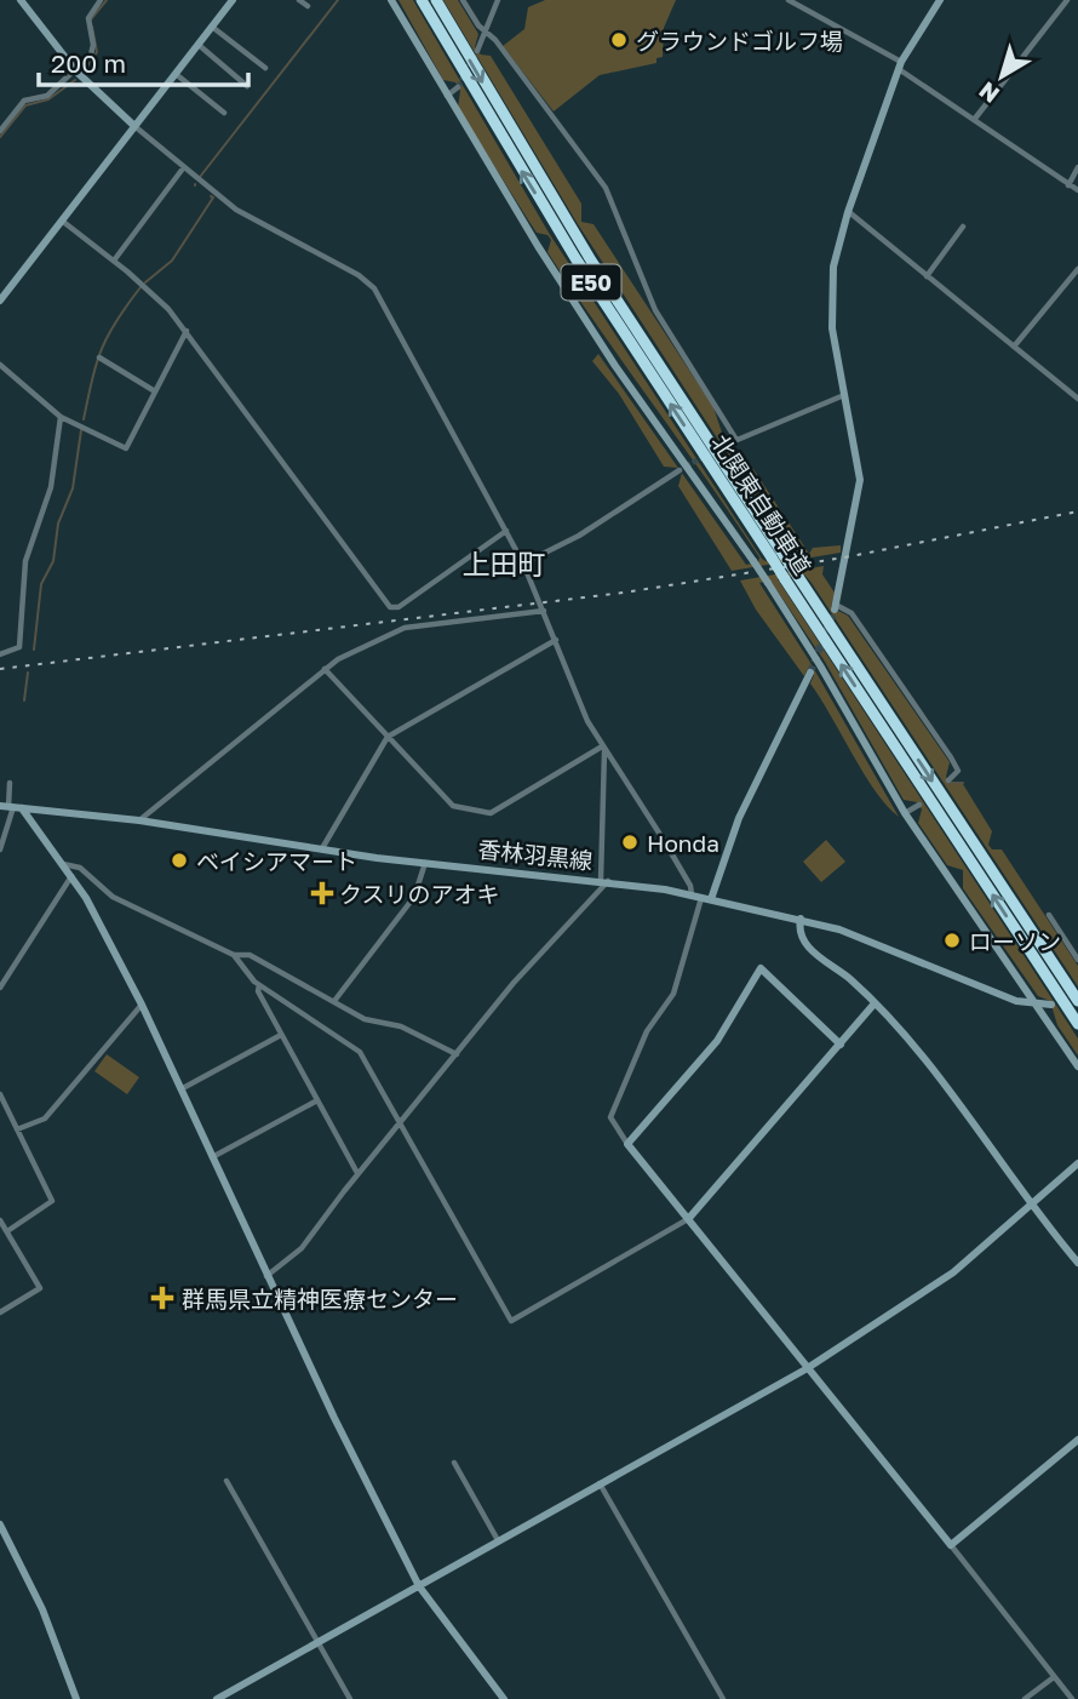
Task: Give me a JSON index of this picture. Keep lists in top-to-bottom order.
{
  "streets": {
    "highway": ["E50", "北関東自動車道"],
    "street": ["香林羽黒線"]
  },
  "districts": ["上田町"],
  "places": {
    "other": [
      "グラウンドゴルフ場",
      "Honda",
      "ベイシアマート",
      "ローソン"
    ],
    "health": ["クスリのアオキ", "群馬県立精神医療センター"]
  },
  "scale_bar": "200 m",
  "north": "bottom left"
}
